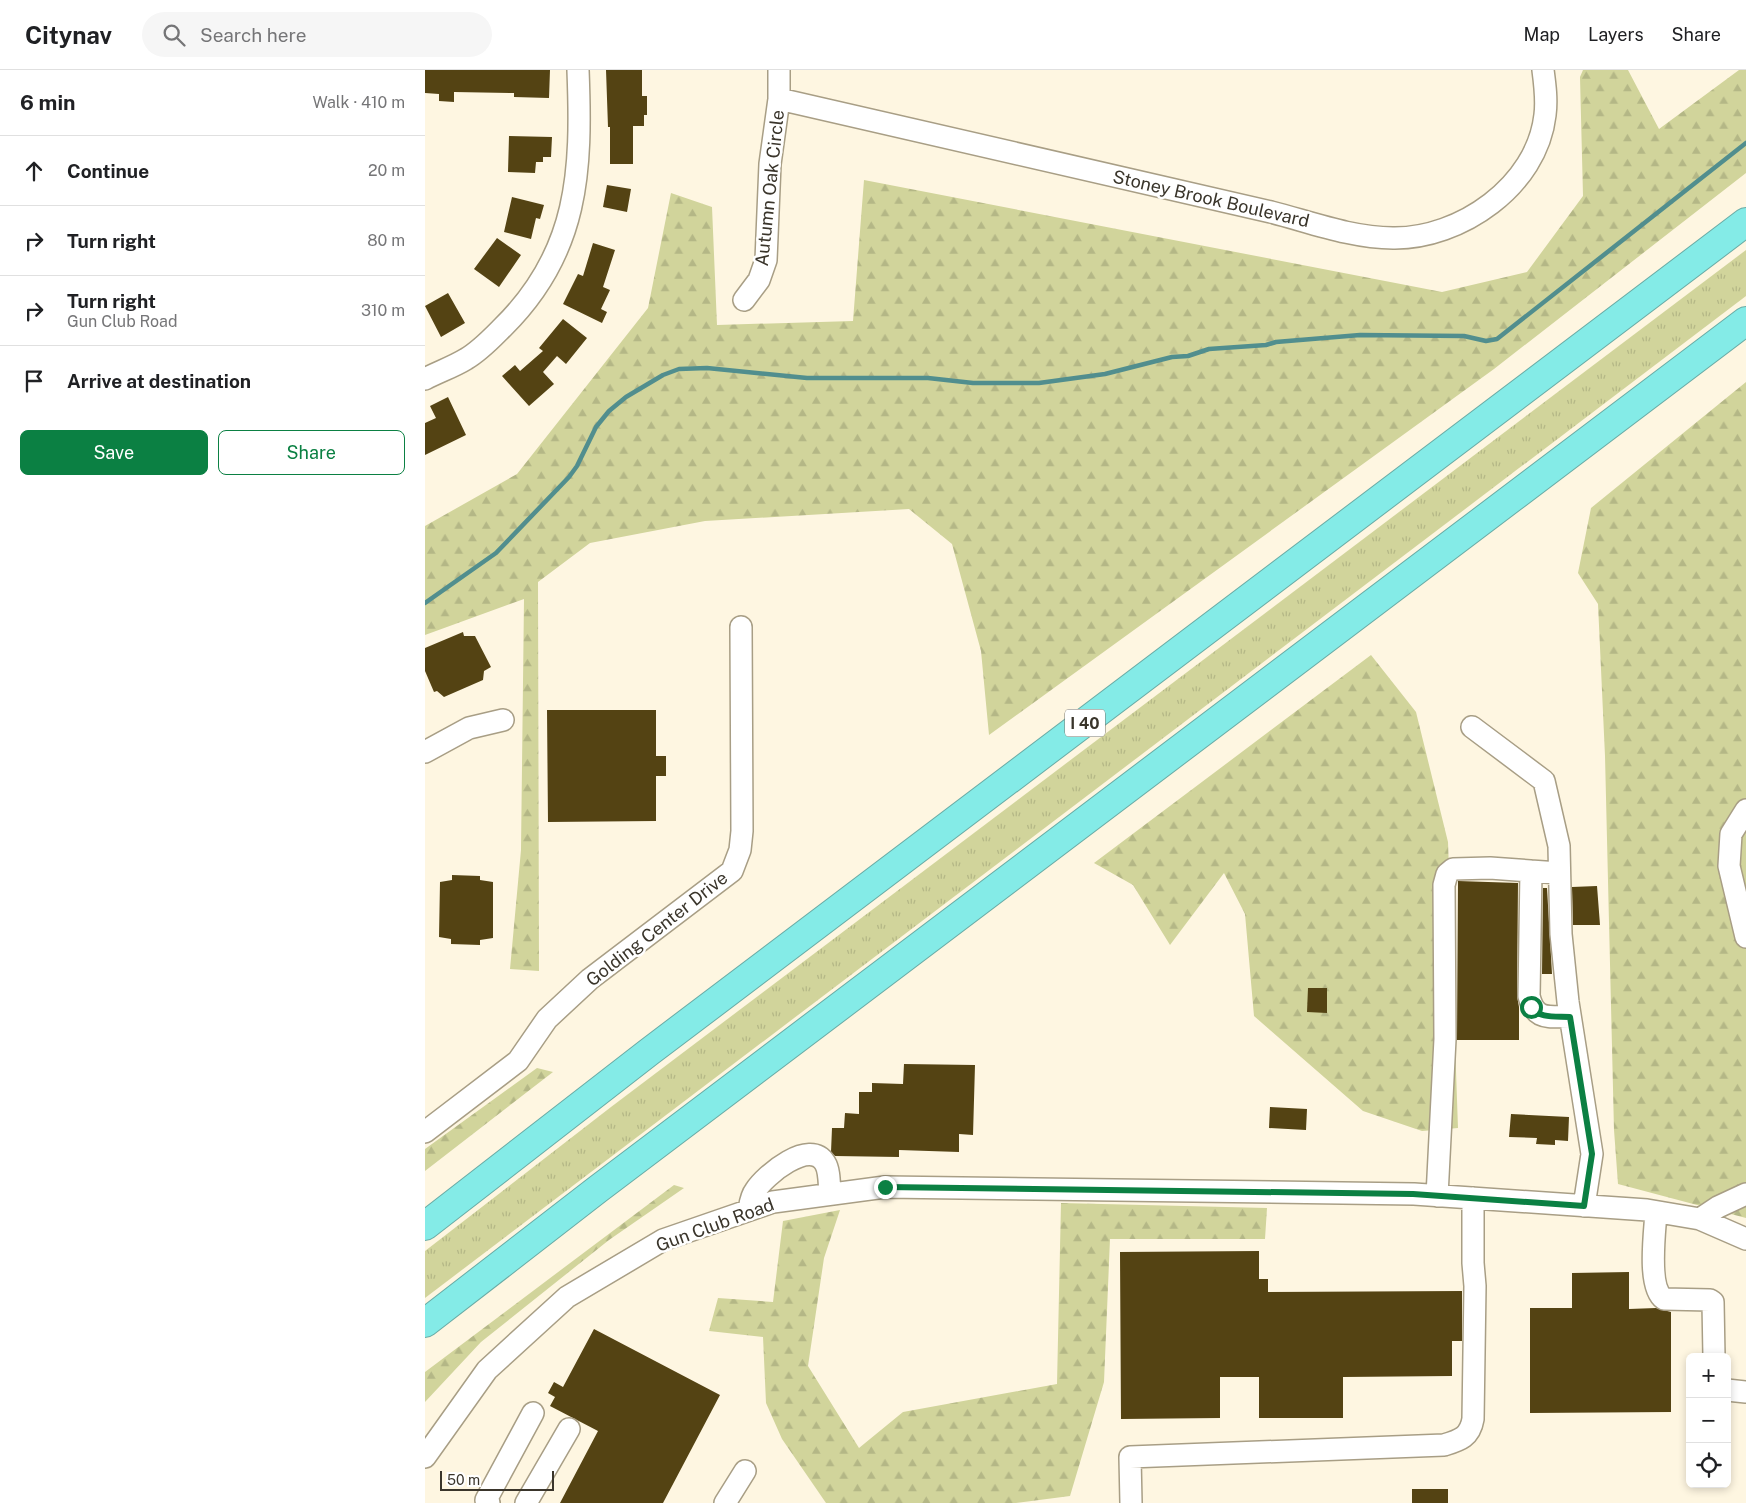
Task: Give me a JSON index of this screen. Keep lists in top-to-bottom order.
{
  "streets": {
    "highway": ["I 40"],
    "street": [
      "Autumn Oak Circle",
      "Stoney Brook Boulevard",
      "Golding Center Drive",
      "Gun Club Road"
    ]
  },
  "crossings": [
    ["Autumn Oak Circle", "Stoney Brook Boulevard"]
  ],
  "scale_bar": "50 m",
  "page": {
    "header": "Citynav",
    "search": "Search here",
    "nav": ["Map", "Layers", "Share"],
    "heading": ["6 min", "Walk · 410 m"],
    "list": [
      ["Continue", "20 m"],
      ["Turn right", "80 m"],
      ["Turn right", "Gun Club Road", "310 m"],
      "Arrive at destination"
    ],
    "buttons": ["Save", "Share"],
    "map_buttons": ["+", "−"],
    "scale": "50 m"
  }
}
